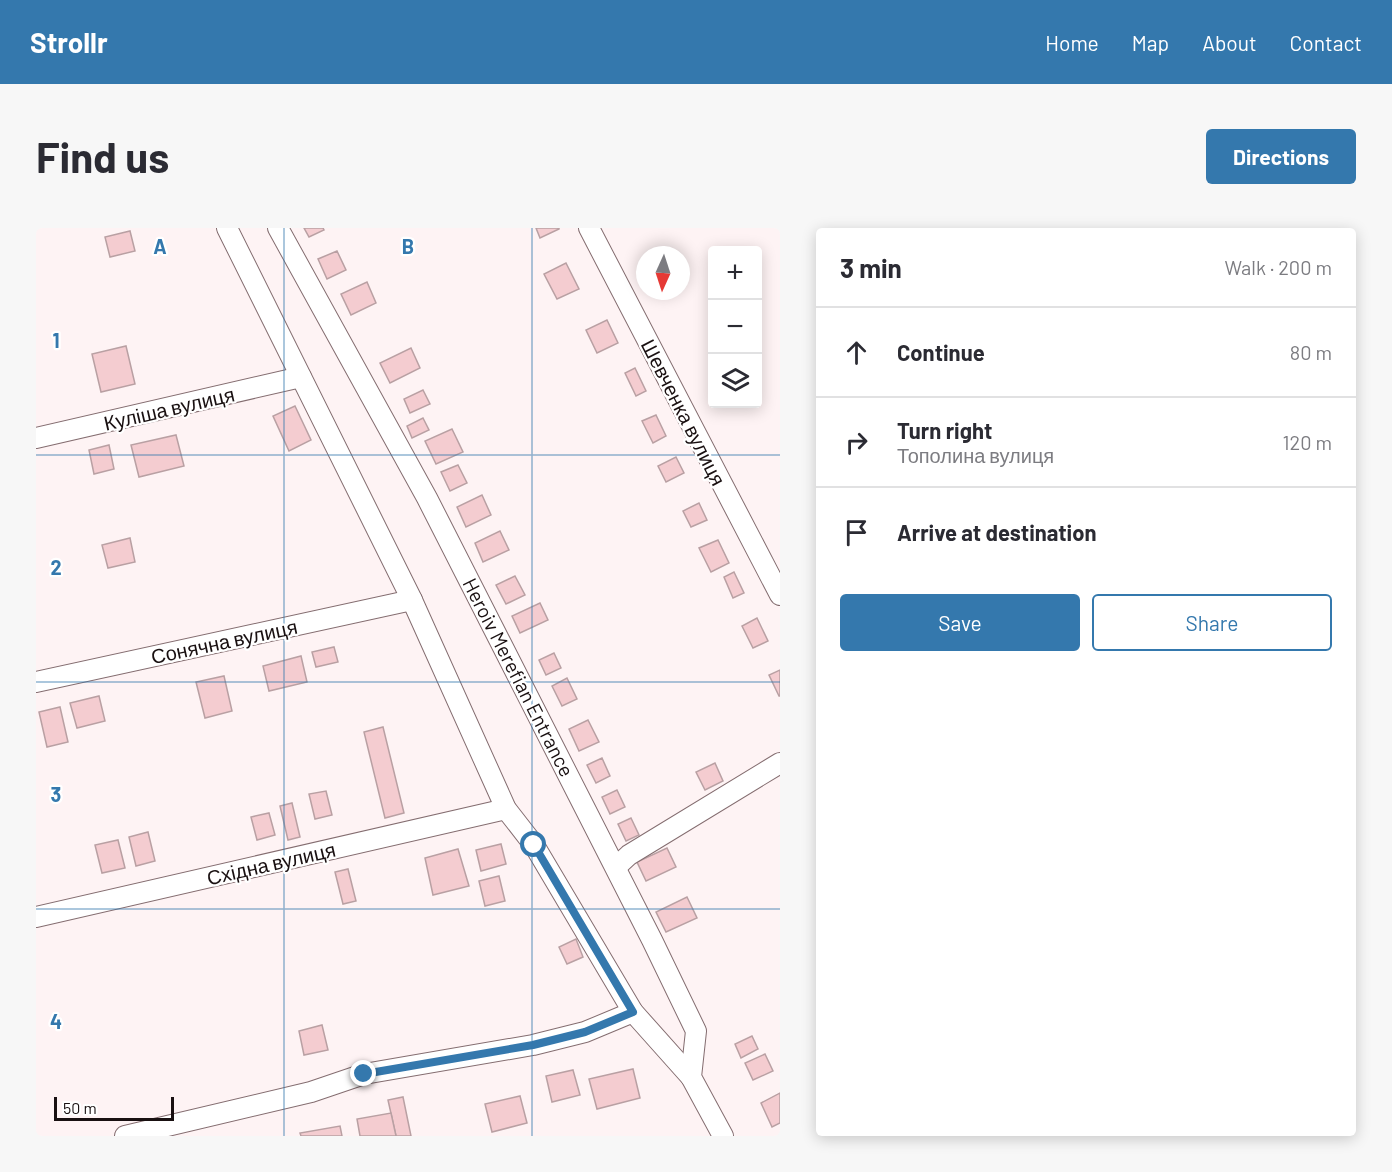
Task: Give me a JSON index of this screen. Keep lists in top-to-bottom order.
{
  "streets": {
    "street": [
      "Куліша вулиця",
      "Шевченка вулиця",
      "Сонячна вулиця",
      "Heroiv Merefian Entrance",
      "Східна вулиця"
    ]
  },
  "scale_bar": "50 m",
  "north": "bottom",
  "page": {
    "header": "Strollr",
    "nav": [
      "Home",
      "Map",
      "About",
      "Contact"
    ],
    "buttons": [
      "Directions",
      ["Save", "Share"]
    ],
    "title": "Find us",
    "heading": ["3 min", "Walk · 200 m"],
    "map_buttons": ["+", "−"],
    "list": [
      ["Continue", "80 m"],
      ["Turn right", "Тополина вулиця", "120 m"],
      "Arrive at destination"
    ],
    "scale": "50 m"
  },
  "grid": {
    "columns": ["A", "B"],
    "rows": [
      "1",
      "2",
      "3",
      "4"
    ]
  }
}
